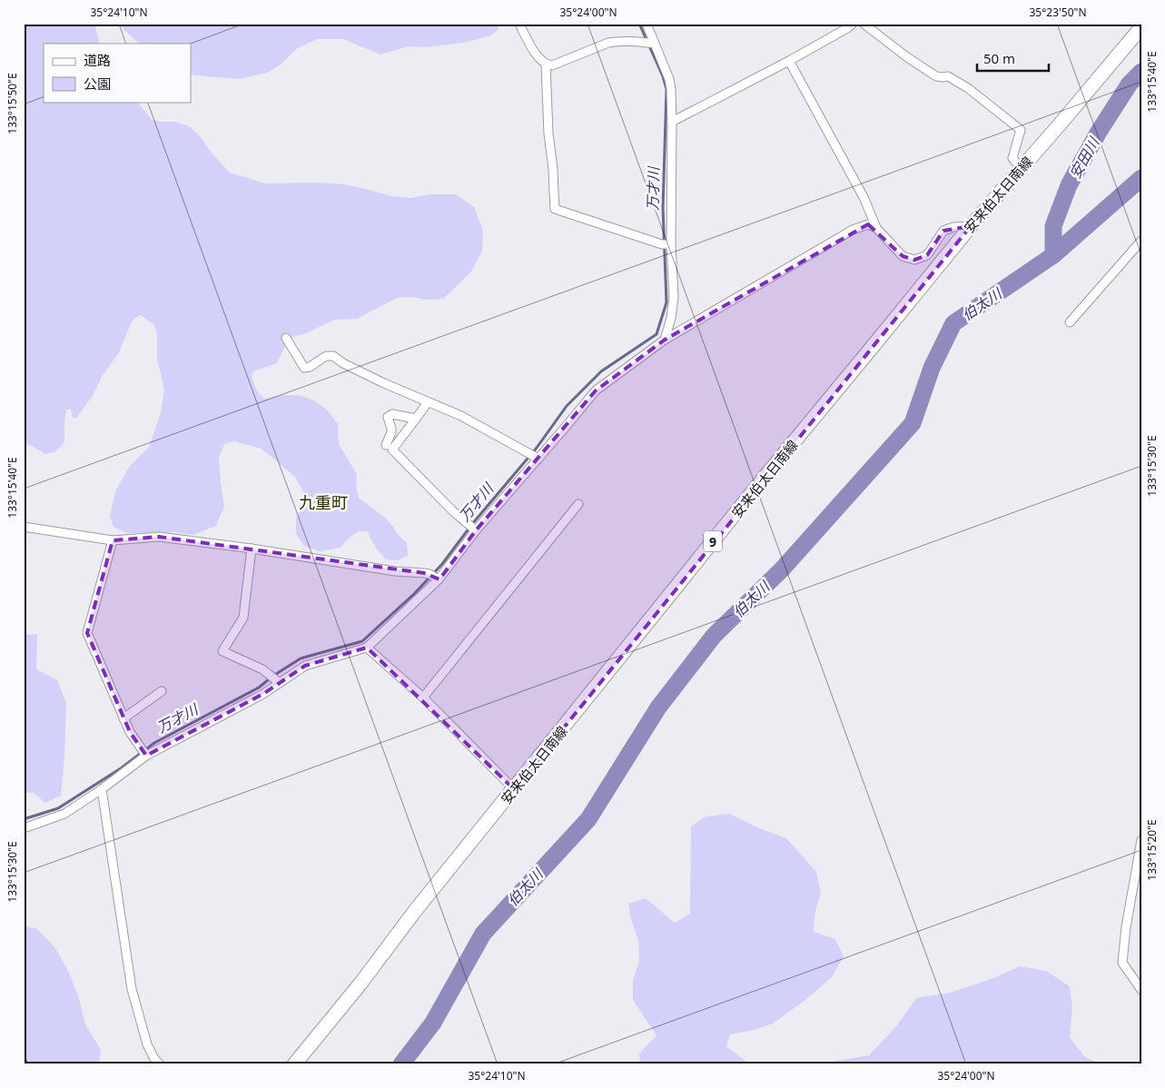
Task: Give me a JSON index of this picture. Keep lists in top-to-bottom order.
{
  "streets": {
    "main road": ["安来伯太日南線", "9"]
  },
  "districts": ["九重町"],
  "water": ["安田川", "万才川", "伯太川"],
  "legend": ["道路", "公園"],
  "scale_bar": "50 m",
  "coordinates": [
    "35°24'10\"N",
    "35°24'00\"N",
    "35°23'50\"N",
    "133°15'40\"E",
    "133°15'50\"E",
    "133°15'30\"E",
    "133°15'20\"E"
  ]
}
